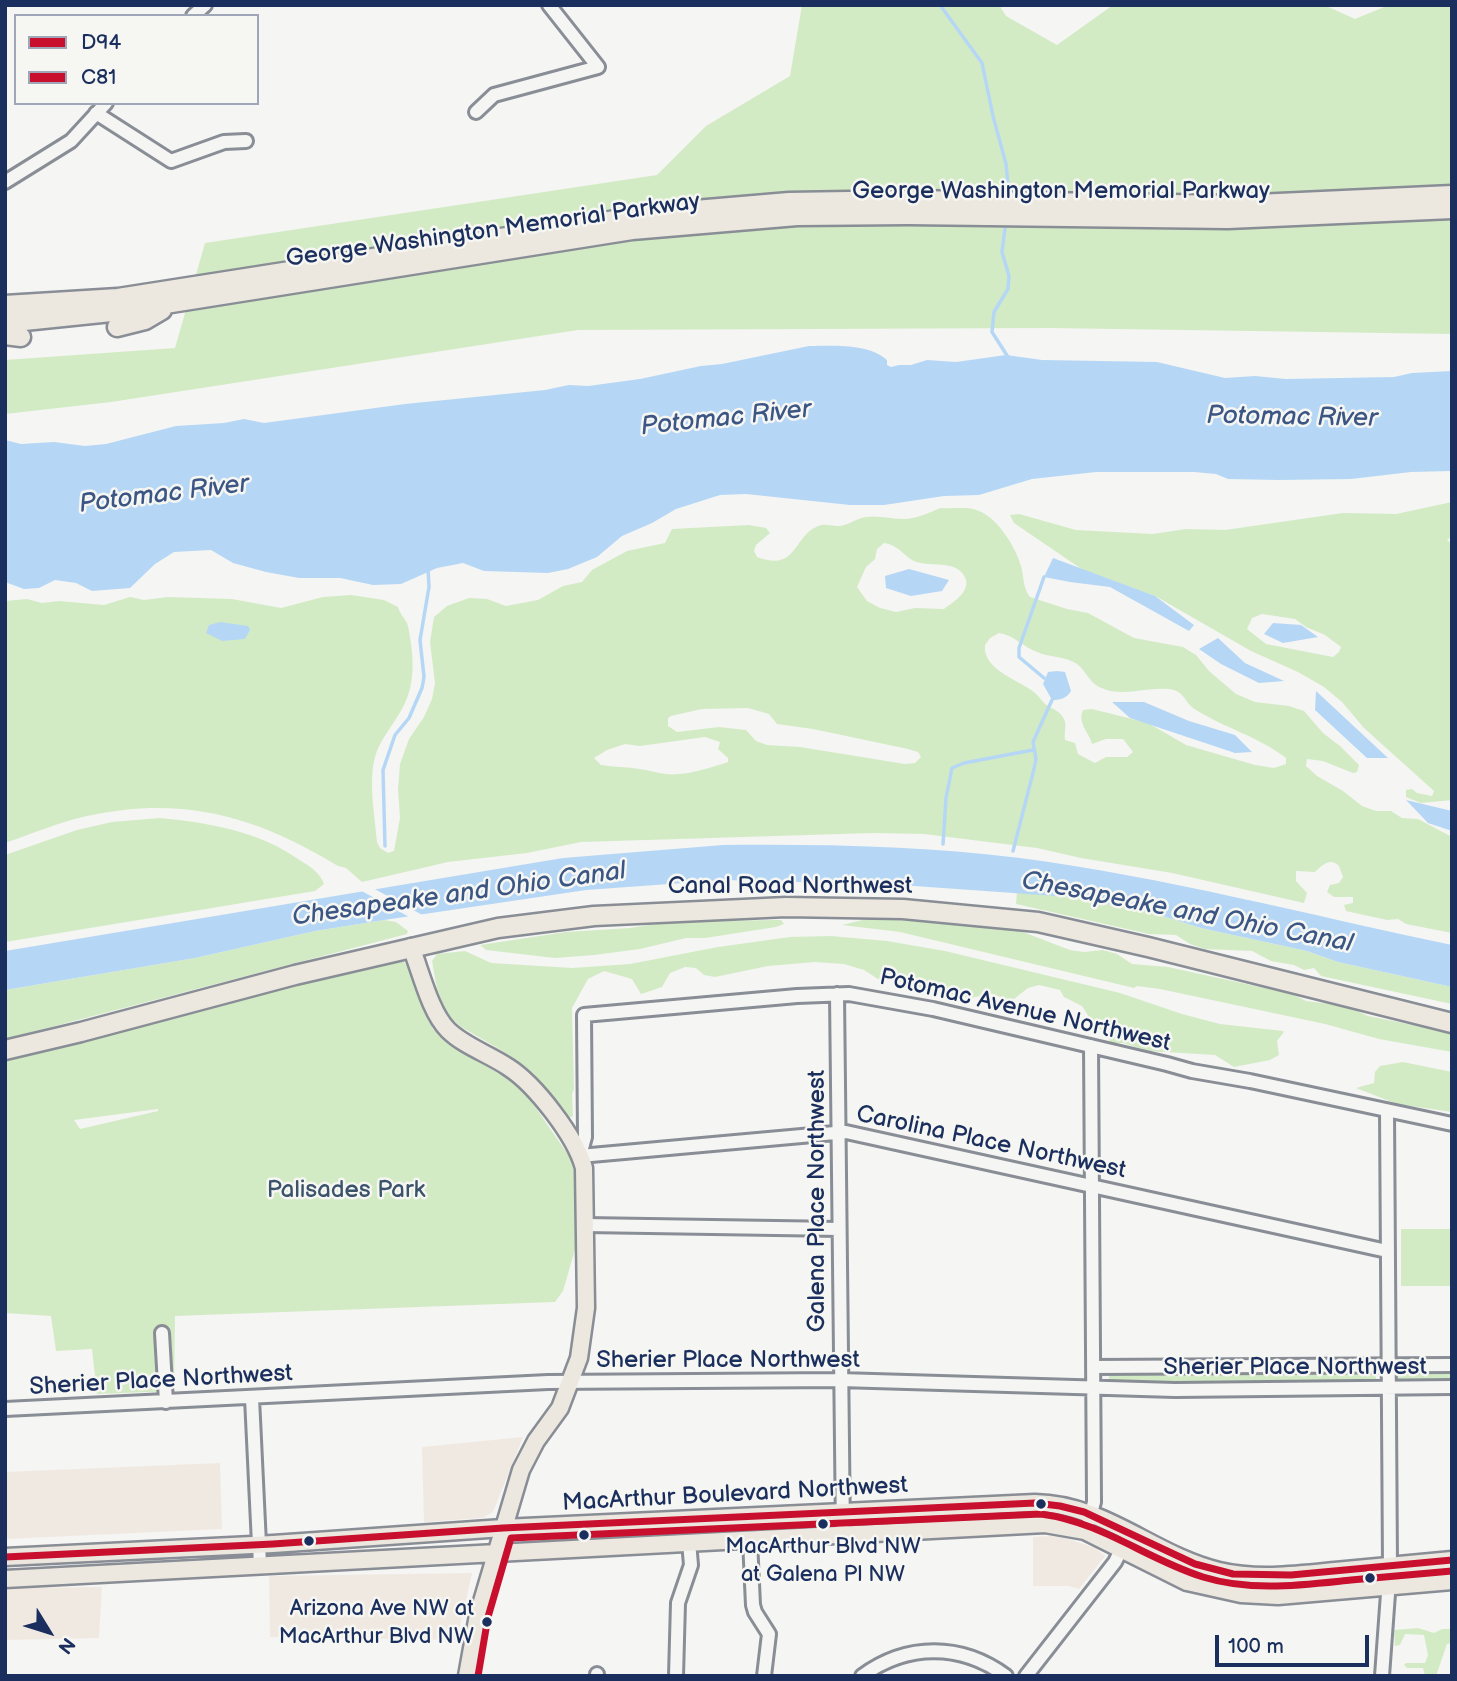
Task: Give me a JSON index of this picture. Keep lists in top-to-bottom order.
{
  "streets": {
    "highway": ["George Washington Memorial Parkway", "Canal Road Northwest"],
    "main road": ["MacArthur Boulevard Northwest"],
    "street": [
      "Potomac Avenue Northwest",
      "Carolina Place Northwest",
      "Galena Place Northwest",
      "Sherier Place Northwest"
    ]
  },
  "crossings": [
    ["Potomac Avenue Northwest", "Carolina Place Northwest"],
    ["Potomac Avenue Northwest", "Galena Place Northwest"],
    ["Carolina Place Northwest", "Galena Place Northwest"],
    ["Galena Place Northwest", "Sherier Place Northwest"],
    ["Galena Place Northwest", "MacArthur Boulevard Northwest"]
  ],
  "water": ["Potomac River", "Chesapeake and Ohio Canal"],
  "parks": ["Palisades Park"],
  "places": ["MacArthur Blvd NW at Galena Pl NW", "Arizona Ave NW at MacArthur Blvd NW"],
  "lines": ["transit line D94", "transit line C81"],
  "legend": ["D94", "C81"],
  "scale_bar": "100 m",
  "north": "bottom right"
}
